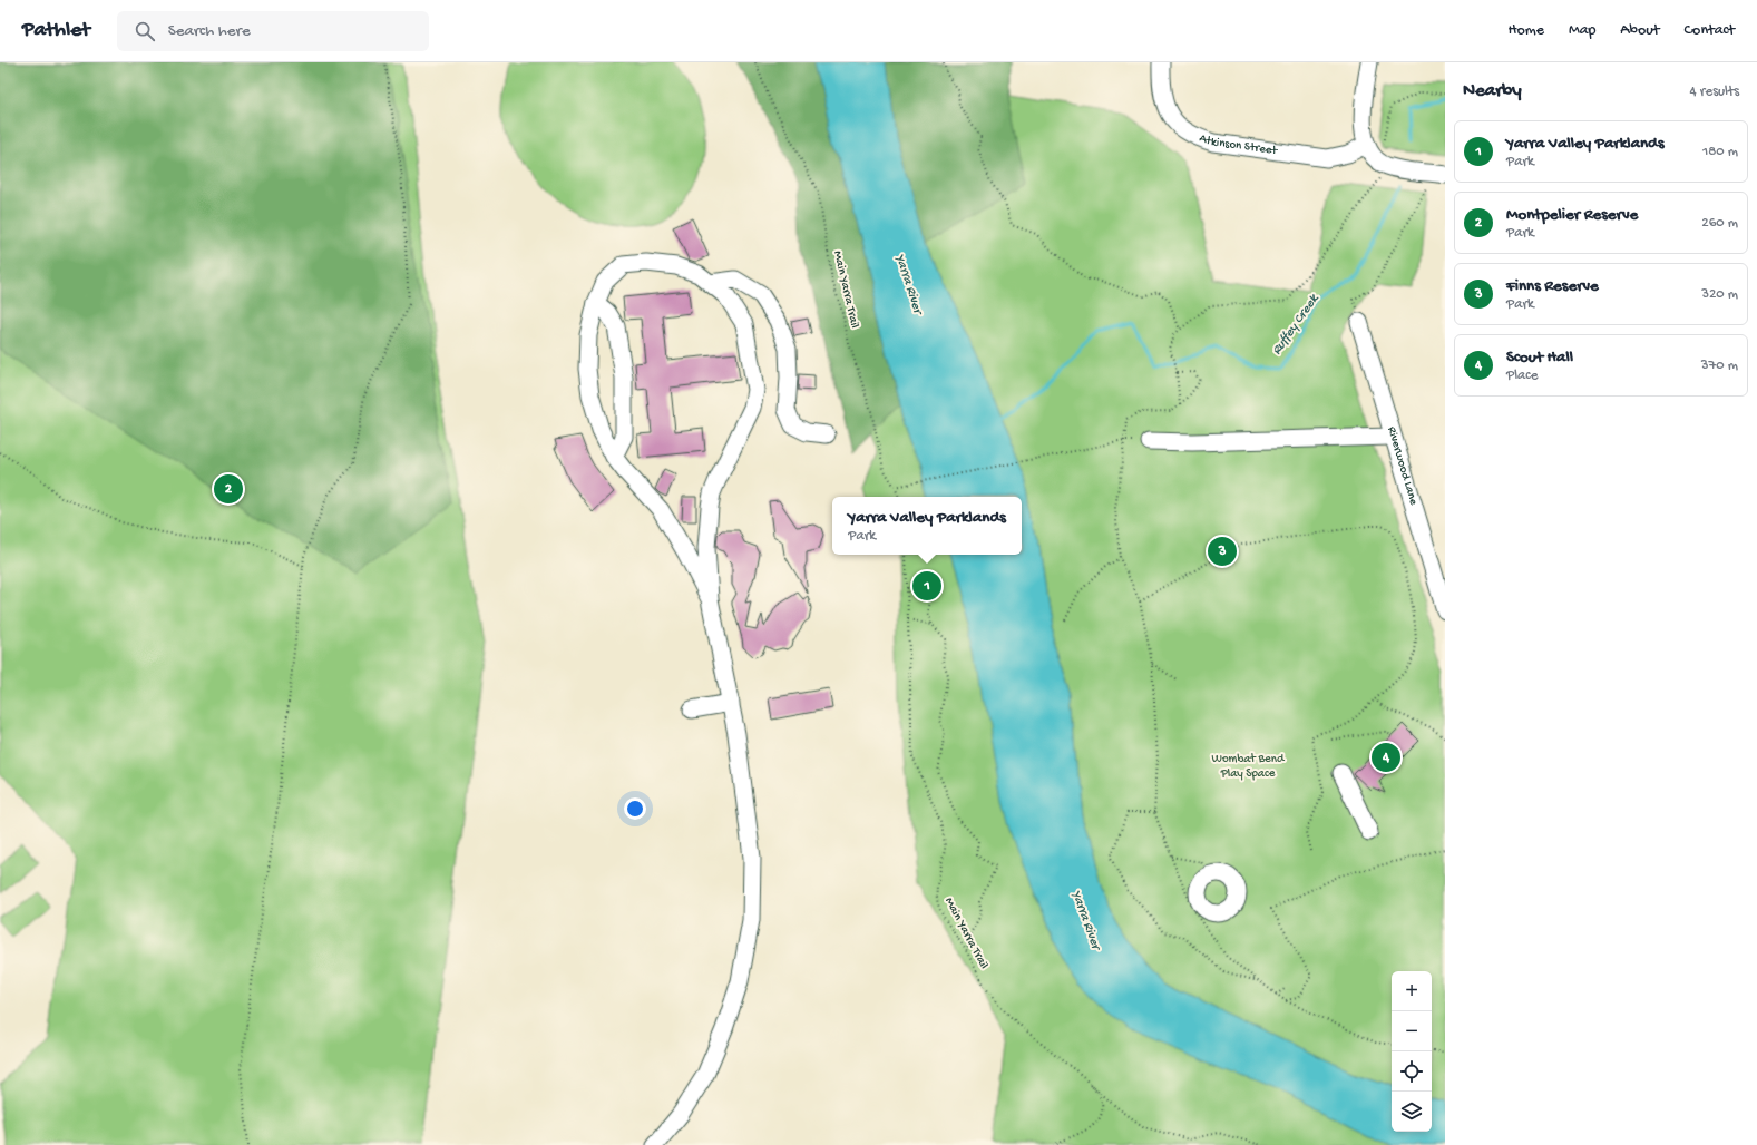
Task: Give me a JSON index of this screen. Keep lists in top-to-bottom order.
{
  "streets": {
    "street": ["Atkinson Street", "Riverwood Lane"],
    "path": ["Main Yarra Trail"]
  },
  "water": ["Yarra River", "Ruffey Creek"],
  "parks": ["Wombat Bend Play Space"],
  "page": {
    "header": "Pathlet",
    "search": "Search here",
    "nav": [
      "Home",
      "Map",
      "About",
      "Contact"
    ],
    "heading": ["Nearby", "4 results"],
    "list": [
      {
        "mark": "1",
        "name": "Yarra Valley Parklands",
        "note": "Park",
        "value": "180 m"
      },
      {
        "mark": "2",
        "name": "Montpelier Reserve",
        "note": "Park",
        "value": "260 m"
      },
      {
        "mark": "3",
        "name": "Finns Reserve",
        "note": "Park",
        "value": "320 m"
      },
      {
        "mark": "4",
        "name": "Scout Hall",
        "note": "Place",
        "value": "370 m"
      }
    ],
    "pins": [
      "2",
      "3",
      "1",
      "4"
    ],
    "popup": ["Yarra Valley Parklands", "Park"],
    "map_buttons": ["+", "−"]
  }
}
